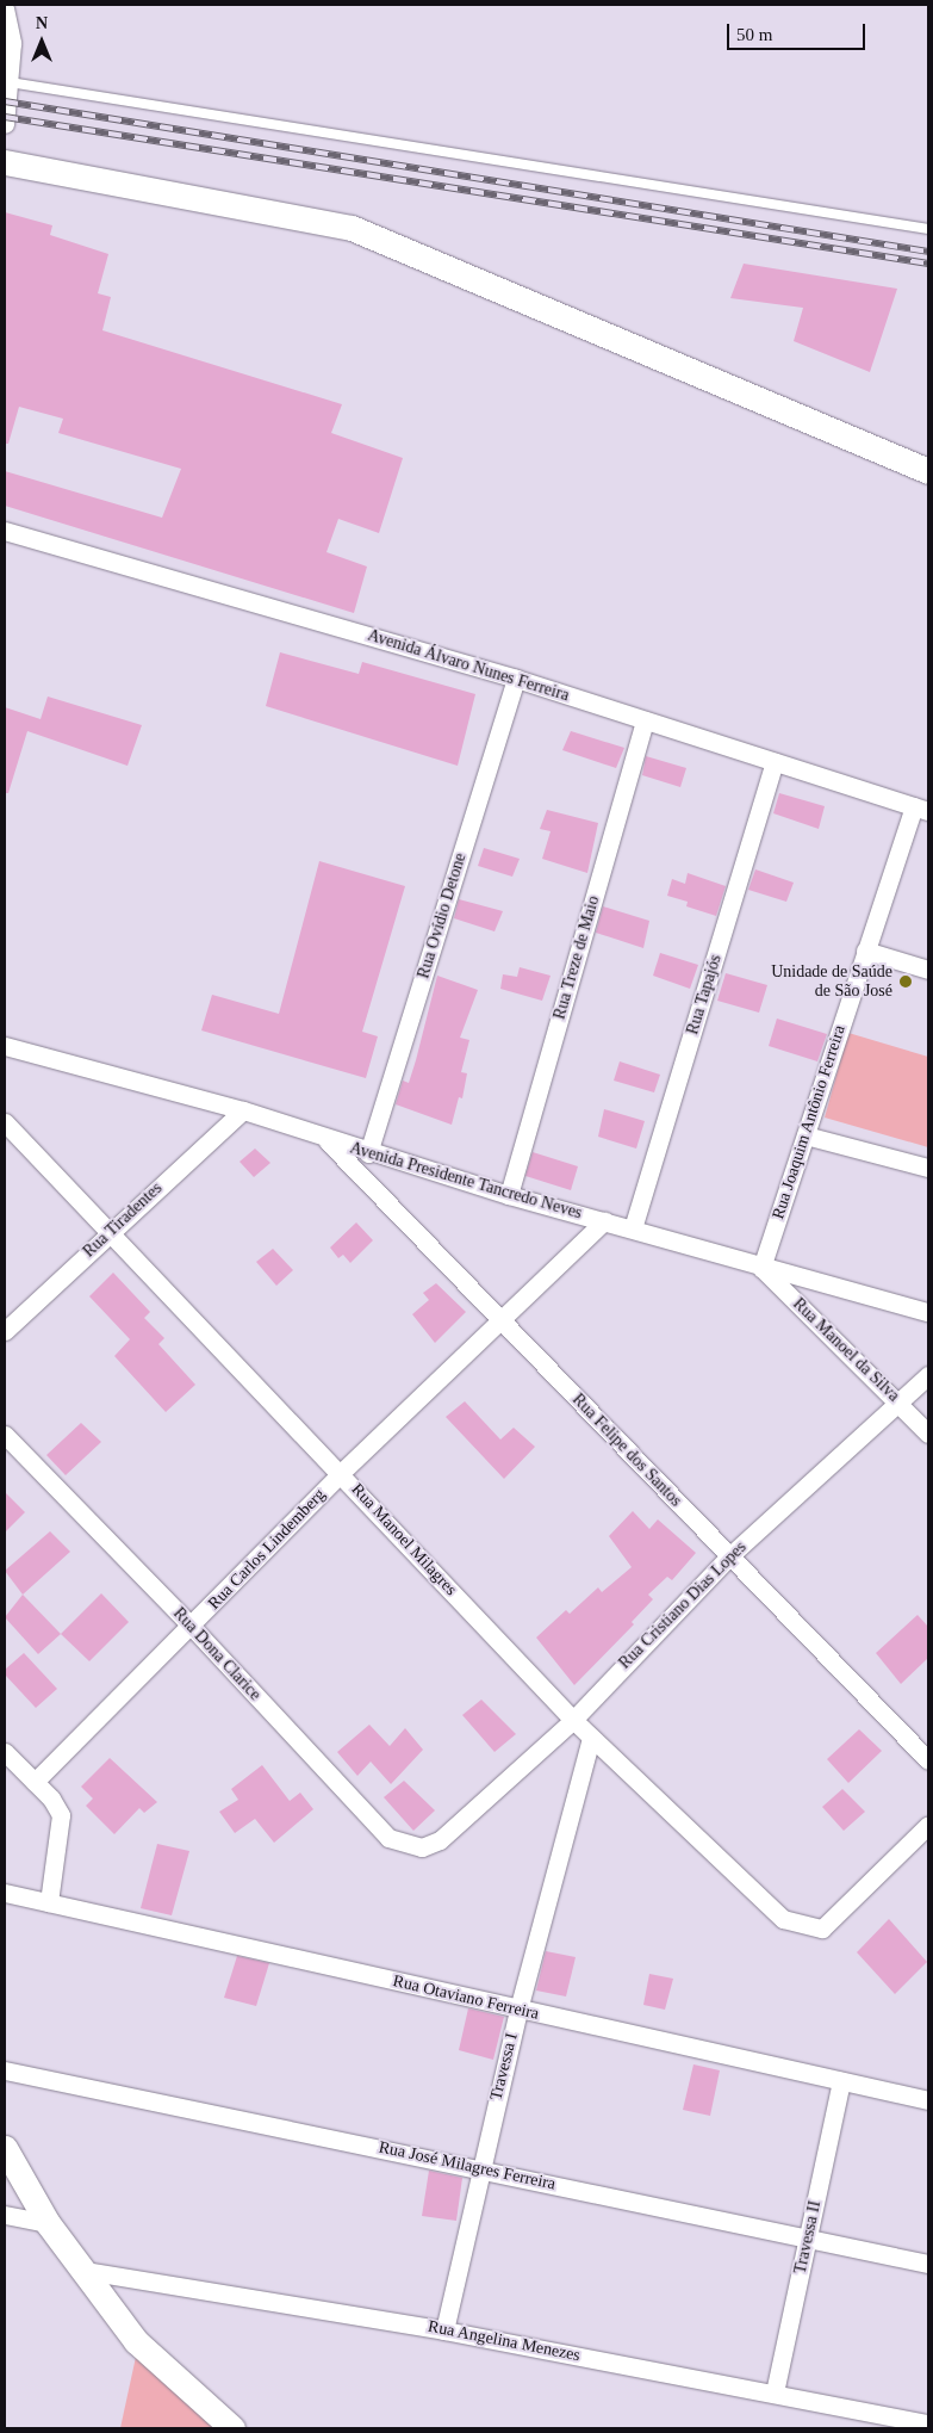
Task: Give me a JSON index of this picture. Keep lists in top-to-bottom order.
{
  "streets": {
    "street": [
      "Avenida Álvaro Nunes Ferreira",
      "Rua Ovídio Detone",
      "Rua Treze de Maio",
      "Rua Tapajós",
      "Rua Joaquim Antônio Ferreira",
      "Avenida Presidente Tancredo Neves",
      "Rua Tiradentes",
      "Rua Manoel da Silva",
      "Rua Felipe dos Santos",
      "Rua Manoel Milagres",
      "Rua Carlos Lindemberg",
      "Rua Cristiano Dias Lopes",
      "Rua Dona Clarice",
      "Rua Otaviano Ferreira",
      "Travessa I",
      "Rua José Milagres Ferreira",
      "Travessa II",
      "Rua Angelina Menezes"
    ]
  },
  "crossings": [
    ["Avenida Álvaro Nunes Ferreira", "Rua Ovídio Detone"],
    ["Avenida Álvaro Nunes Ferreira", "Rua Treze de Maio"],
    ["Avenida Álvaro Nunes Ferreira", "Rua Tapajós"],
    ["Avenida Álvaro Nunes Ferreira", "Rua Joaquim Antônio Ferreira"],
    ["Rua Ovídio Detone", "Avenida Presidente Tancredo Neves"],
    ["Rua Treze de Maio", "Avenida Presidente Tancredo Neves"],
    ["Rua Tapajós", "Avenida Presidente Tancredo Neves"],
    ["Rua Joaquim Antônio Ferreira", "Avenida Presidente Tancredo Neves"],
    ["Rua Joaquim Antônio Ferreira", "Rua Manoel da Silva"],
    ["Avenida Presidente Tancredo Neves", "Rua Tiradentes"],
    ["Avenida Presidente Tancredo Neves", "Rua Manoel da Silva"],
    ["Avenida Presidente Tancredo Neves", "Rua Felipe dos Santos"],
    ["Avenida Presidente Tancredo Neves", "Rua Carlos Lindemberg"],
    ["Rua Tiradentes", "Rua Manoel Milagres"],
    ["Rua Manoel da Silva", "Rua Cristiano Dias Lopes"],
    ["Rua Felipe dos Santos", "Rua Carlos Lindemberg"],
    ["Rua Felipe dos Santos", "Rua Cristiano Dias Lopes"],
    ["Rua Manoel Milagres", "Rua Carlos Lindemberg"],
    ["Rua Manoel Milagres", "Rua Cristiano Dias Lopes"],
    ["Rua Manoel Milagres", "Travessa I"],
    ["Rua Carlos Lindemberg", "Rua Dona Clarice"],
    ["Rua Cristiano Dias Lopes", "Rua Dona Clarice"],
    ["Rua Otaviano Ferreira", "Travessa I"],
    ["Rua Otaviano Ferreira", "Travessa II"],
    ["Travessa I", "Rua José Milagres Ferreira"],
    ["Travessa I", "Rua Angelina Menezes"],
    ["Rua José Milagres Ferreira", "Travessa II"],
    ["Travessa II", "Rua Angelina Menezes"]
  ],
  "places": ["Unidade de Saúde de São José"],
  "scale_bar": "50 m",
  "north": "top"
}
